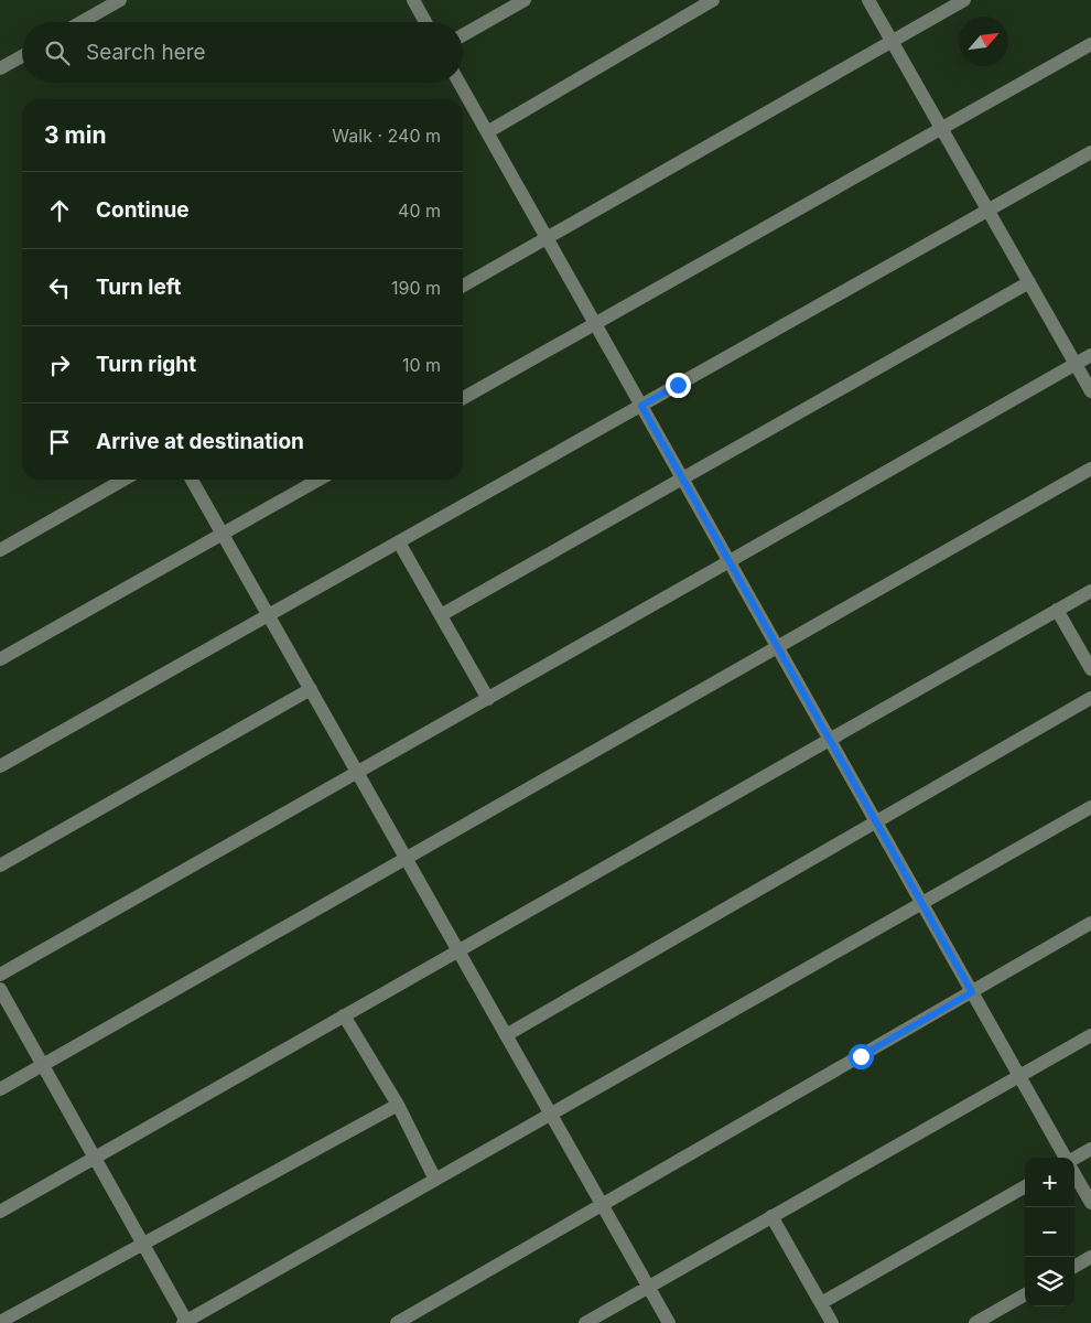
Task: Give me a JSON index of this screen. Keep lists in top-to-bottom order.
{
  "north": "top right",
  "page": {
    "search": "Search here",
    "heading": ["3 min", "Walk · 240 m"],
    "list": [
      ["Continue", "40 m"],
      ["Turn left", "190 m"],
      ["Turn right", "10 m"],
      "Arrive at destination"
    ],
    "map_buttons": ["+", "−"]
  }
}
